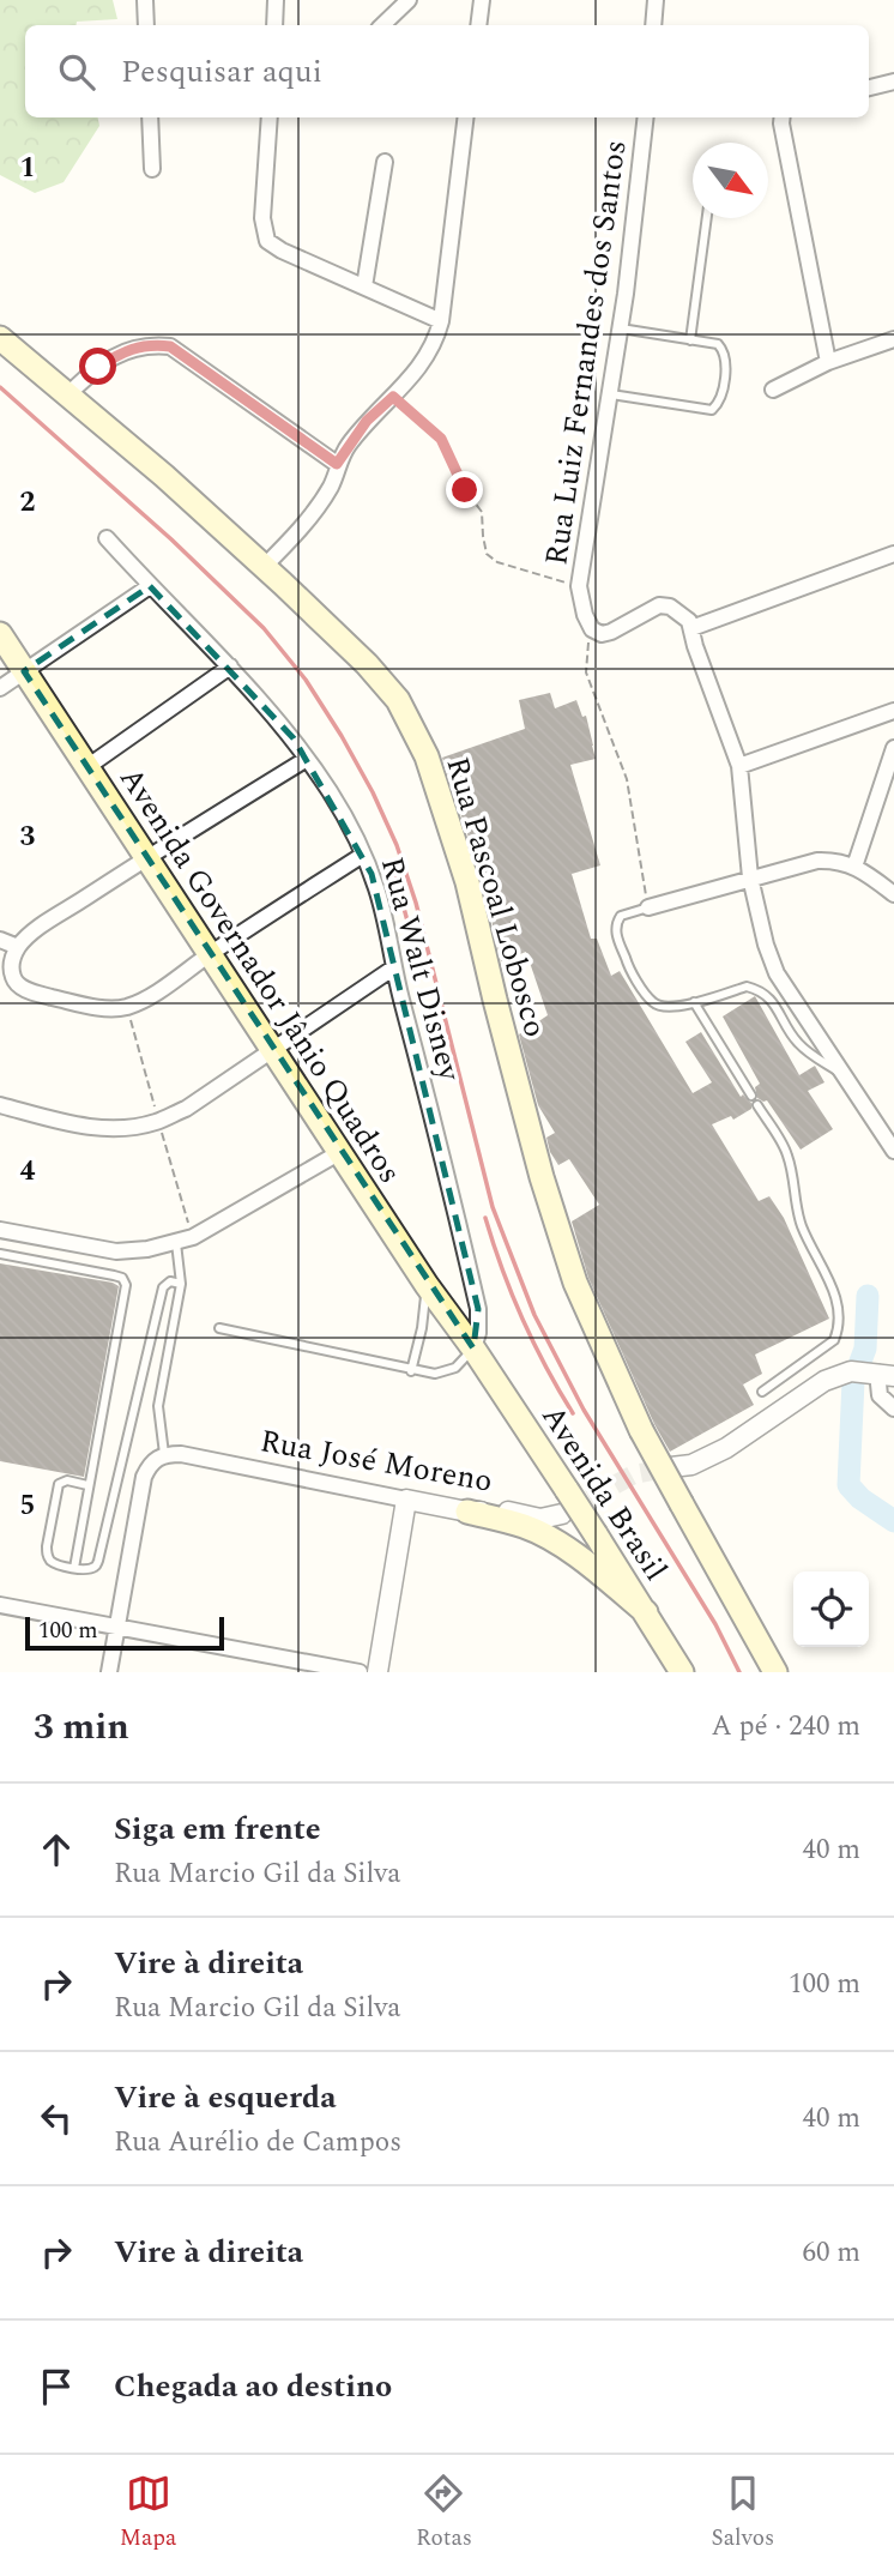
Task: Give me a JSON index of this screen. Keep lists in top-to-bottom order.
{
  "streets": {
    "main road": ["Rua Pascoal Lobosco", "Avenida Governador Jânio Quadros", "Avenida Brasil"],
    "street": ["Rua Luiz Fernandes dos Santos", "Rua Walt Disney", "Rua José Moreno"]
  },
  "crossings": [
    ["Rua Walt Disney", "Avenida Governador Jânio Quadros"],
    ["Rua Walt Disney", "Avenida Brasil"],
    ["Avenida Governador Jânio Quadros", "Avenida Brasil"],
    ["Rua José Moreno", "Avenida Brasil"]
  ],
  "scale_bar": "100 m",
  "north": "bottom right",
  "page": {
    "search": "Pesquisar aqui",
    "scale": "100 m",
    "heading": ["3 min", "A pé · 240 m"],
    "list": [
      ["Siga em frente", "Rua Marcio Gil da Silva", "40 m"],
      ["Vire à direita", "Rua Marcio Gil da Silva", "100 m"],
      ["Vire à esquerda", "Rua Aurélio de Campos", "40 m"],
      ["Vire à direita", "60 m"],
      "Chegada ao destino"
    ],
    "nav": ["Mapa", "Rotas", "Salvos"]
  },
  "grid": {
    "rows": [
      "1",
      "2",
      "3",
      "4",
      "5"
    ]
  }
}
